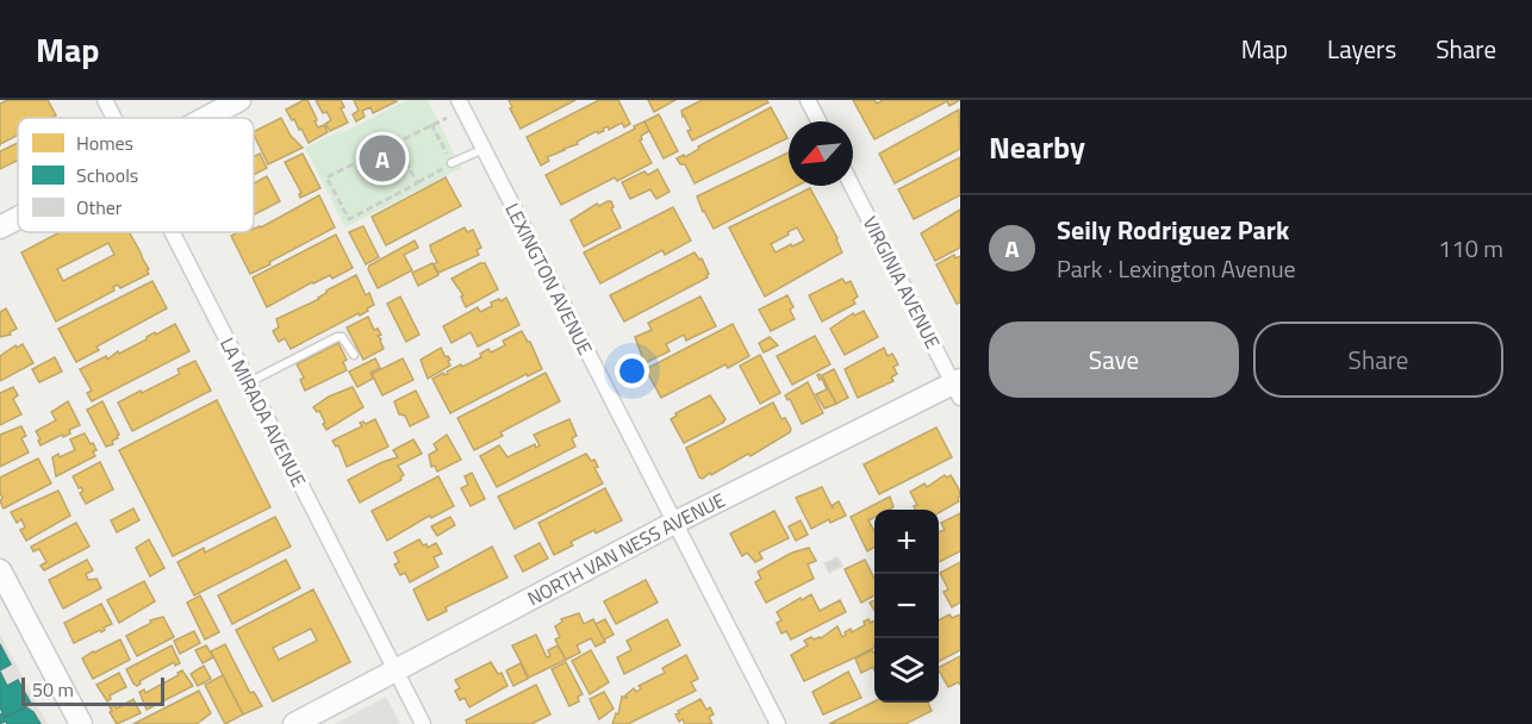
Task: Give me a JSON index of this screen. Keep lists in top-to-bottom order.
{
  "streets": {
    "street": [
      "LEXINGTON AVENUE",
      "VIRGINIA AVENUE",
      "LA MIRADA AVENUE",
      "NORTH VAN NESS AVENUE"
    ]
  },
  "crossings": [
    ["LEXINGTON AVENUE", "NORTH VAN NESS AVENUE"],
    ["VIRGINIA AVENUE", "NORTH VAN NESS AVENUE"],
    ["LA MIRADA AVENUE", "NORTH VAN NESS AVENUE"]
  ],
  "legend": ["Homes", "Schools", "Other"],
  "scale_bar": "50 m",
  "north": "bottom left",
  "page": {
    "header": "Map",
    "nav": ["Map", "Layers", "Share"],
    "heading": "Nearby",
    "pins": "A",
    "list": [
      {
        "mark": "A",
        "name": "Seily Rodriguez Park",
        "note": "Park · Lexington Avenue",
        "value": "110 m"
      }
    ],
    "buttons": ["Save", "Share"],
    "map_buttons": ["+", "−"],
    "scale": "50 m"
  }
}
